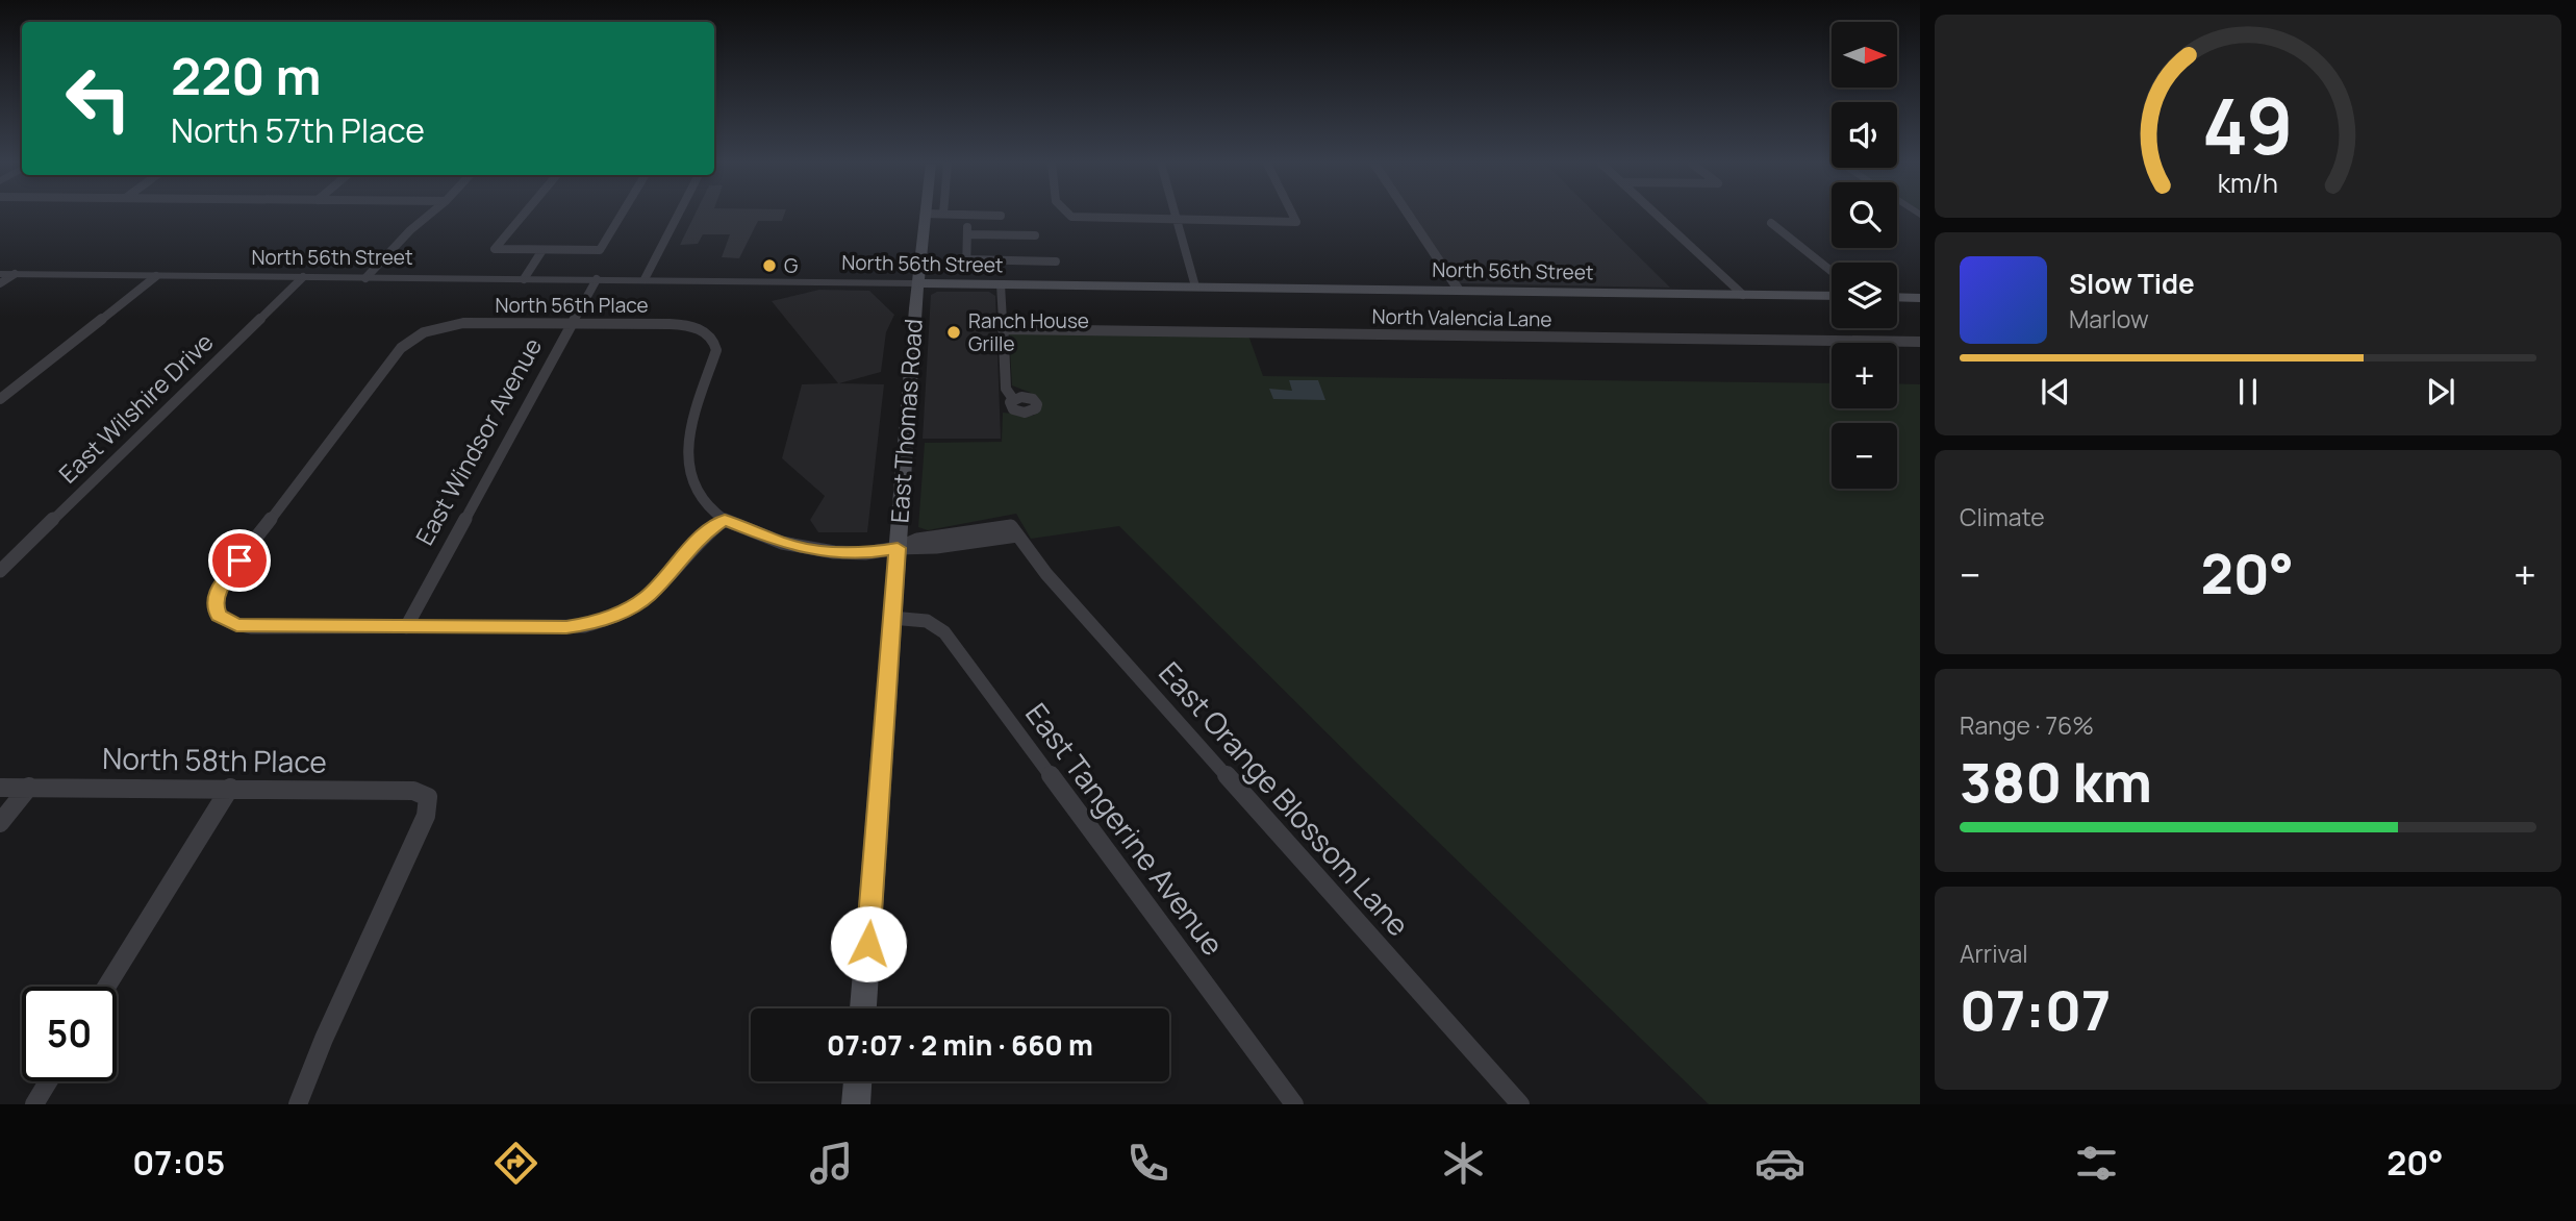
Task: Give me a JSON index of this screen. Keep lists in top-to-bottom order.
{
  "streets": {
    "main road": ["North 56th Street", "East Thomas Road"],
    "street": [
      "North 56th Place",
      "North Valencia Lane",
      "East Wilshire Drive",
      "East Windsor Avenue",
      "North 58th Place",
      "East Orange Blossom Lane",
      "East Tangerine Avenue"
    ]
  },
  "crossings": [
    ["North 56th Street", "East Wilshire Drive"],
    ["North 56th Street", "East Thomas Road"],
    ["North 56th Street", "East Windsor Avenue"],
    ["North 56th Place", "East Windsor Avenue"],
    ["East Thomas Road", "East Tangerine Avenue"]
  ],
  "places": ["G", "Ranch House Grille"],
  "north": "right",
  "page": {
    "map_buttons": ["+", "−"],
    "turn": ["220 m", "North 57th Place"],
    "song": ["Slow Tide", "Marlow"],
    "tile": [
      "Climate",
      ["Range · 76%", "380 km"],
      ["Arrival", "07:07"]
    ],
    "heat": ["−", "20°", "+"],
    "limit": "50",
    "trip": "07:07 · 2 min · 660 m",
    "tabs": ["07:05", "20°"],
    "gauge": ["49", "km/h"]
  }
}
